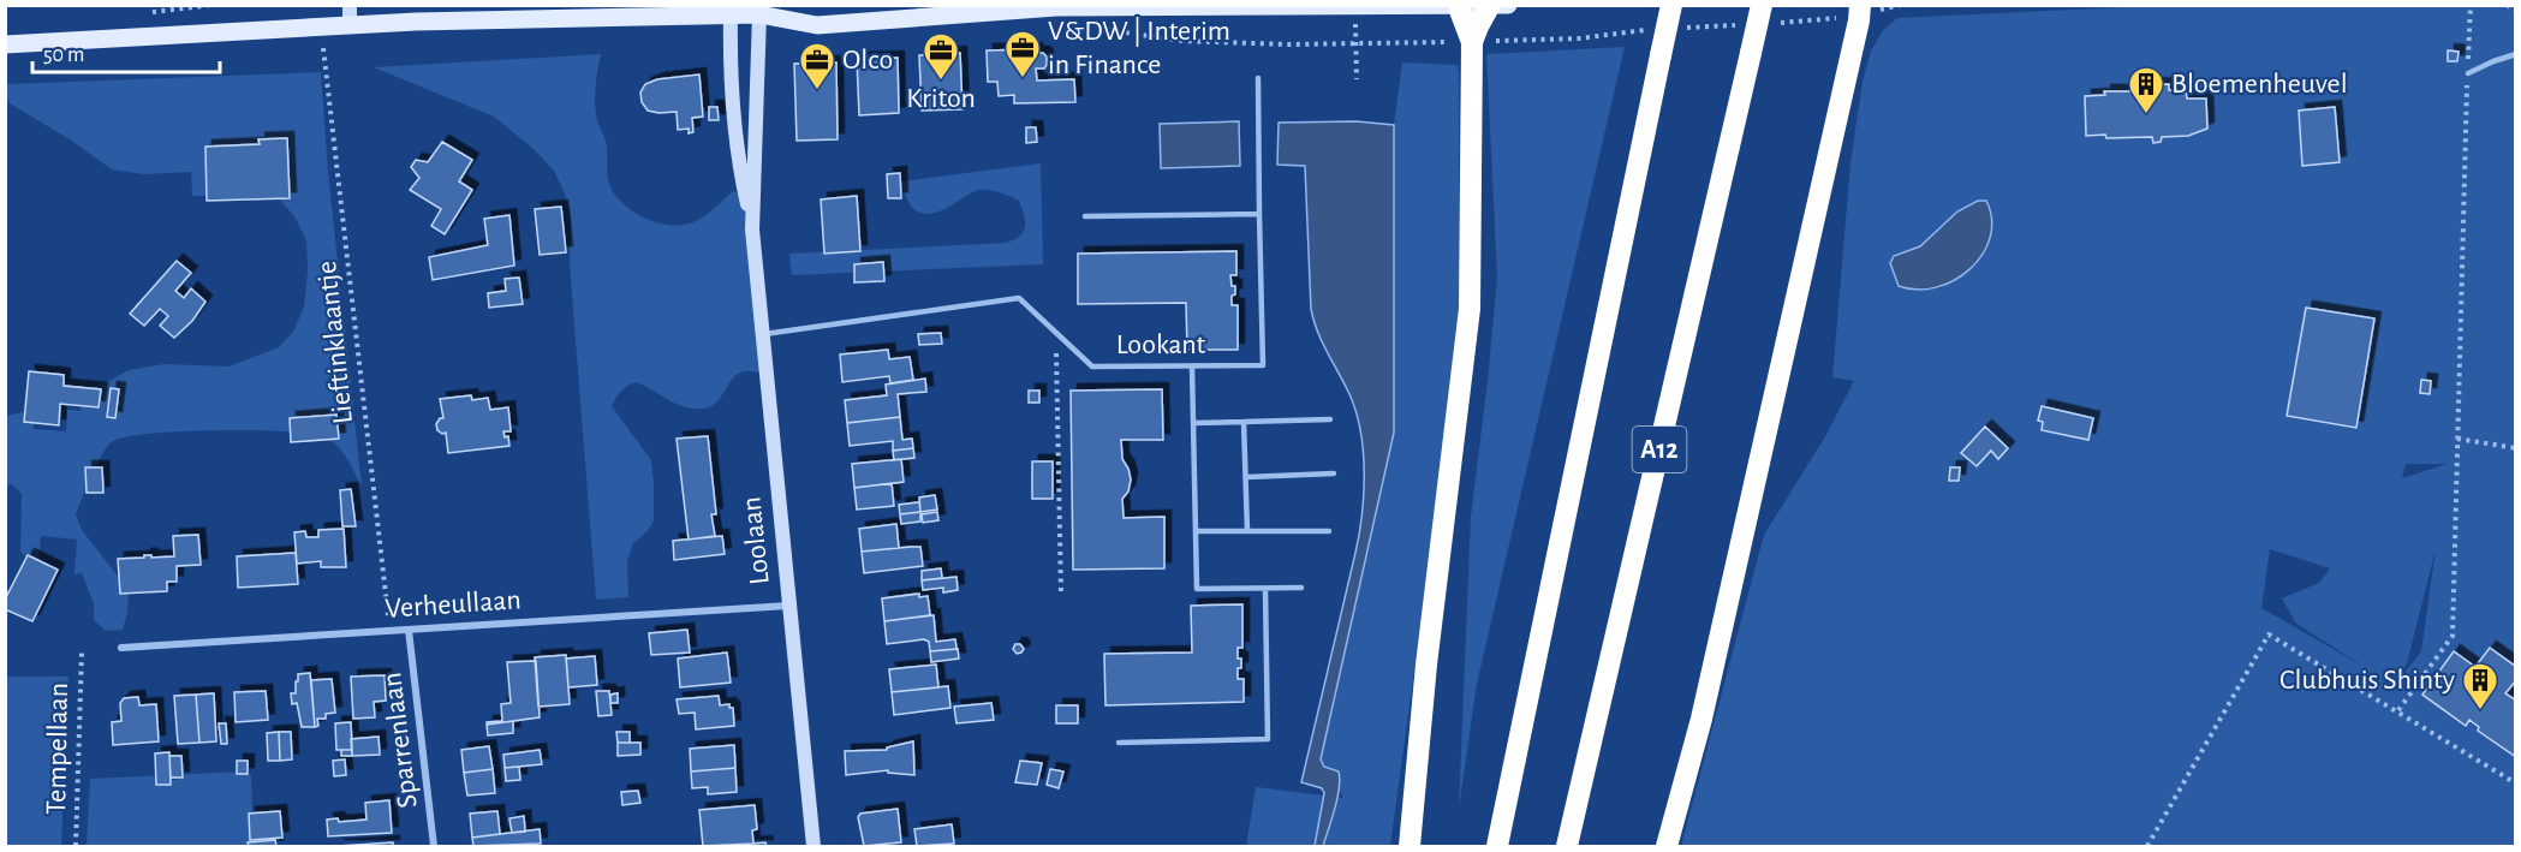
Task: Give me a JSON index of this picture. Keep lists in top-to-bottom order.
{
  "streets": {
    "highway": ["A12"],
    "street": ["Loolaan", "Verheullaan", "Sparrenlaan"],
    "lane": ["Lookant"],
    "path": ["Lieftinklaantje", "Tempellaan"]
  },
  "crossings": [
    ["Lieftinklaantje", "Verheullaan"],
    ["Lookant", "Loolaan"],
    ["Loolaan", "Verheullaan"],
    ["Verheullaan", "Sparrenlaan"]
  ],
  "places": {
    "office": ["V&DW | Interim in Finance", "Kriton", "Olco"],
    "building": ["Bloemenheuvel", "Clubhuis Shinty"]
  },
  "scale_bar": "50 m"
}
